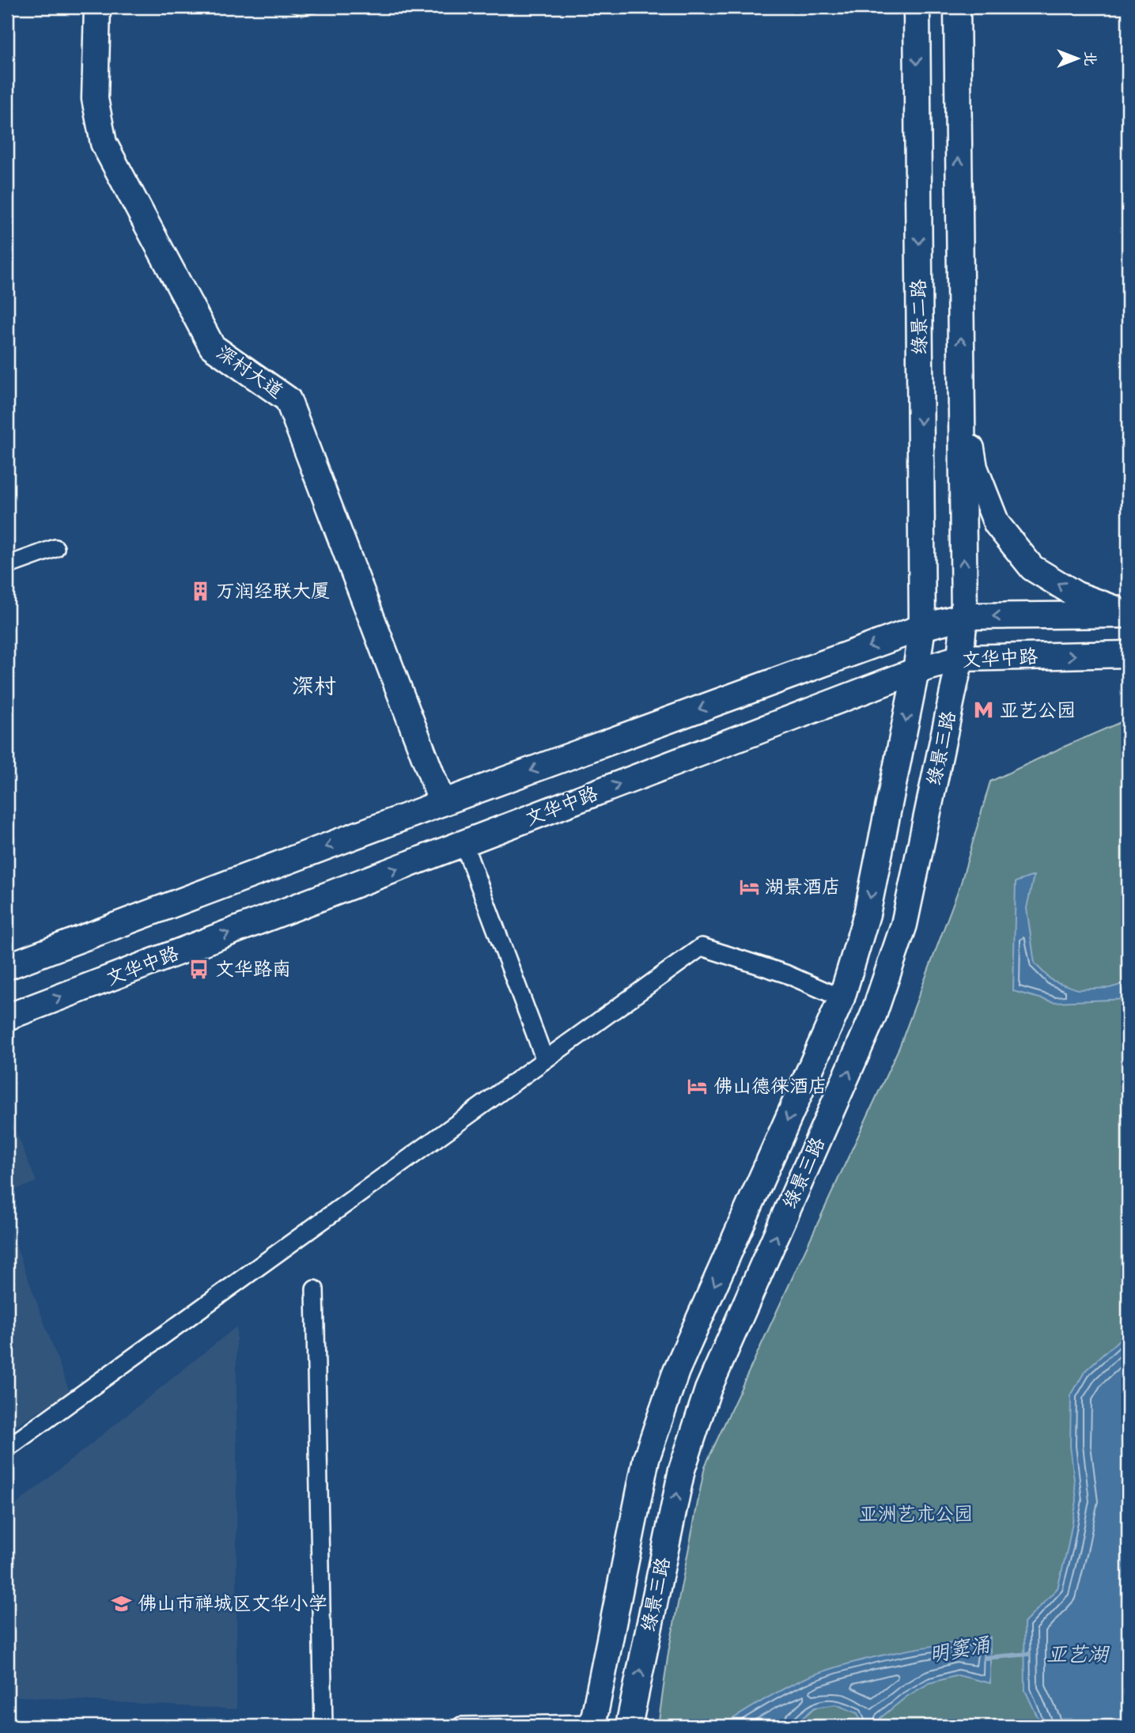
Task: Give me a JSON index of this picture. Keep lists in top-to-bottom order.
{
  "streets": {
    "main road": [
      "绿景二路",
      "深村大道",
      "文华中路",
      "绿景三路"
    ]
  },
  "crossings": [
    ["绿景二路", "绿景三路"],
    ["文华中路", "绿景三路"]
  ],
  "districts": ["深村"],
  "water": ["明窦涌", "亚艺湖"],
  "parks": ["亚洲艺术公园"],
  "places": {
    "building": ["万润经联大厦"],
    "metro station": ["亚艺公园"],
    "hotel": ["湖景酒店", "佛山德徕酒店"],
    "bus stop": ["文华路南"],
    "school or university": ["佛山市禅城区文华小学"]
  },
  "north": "right"
}
